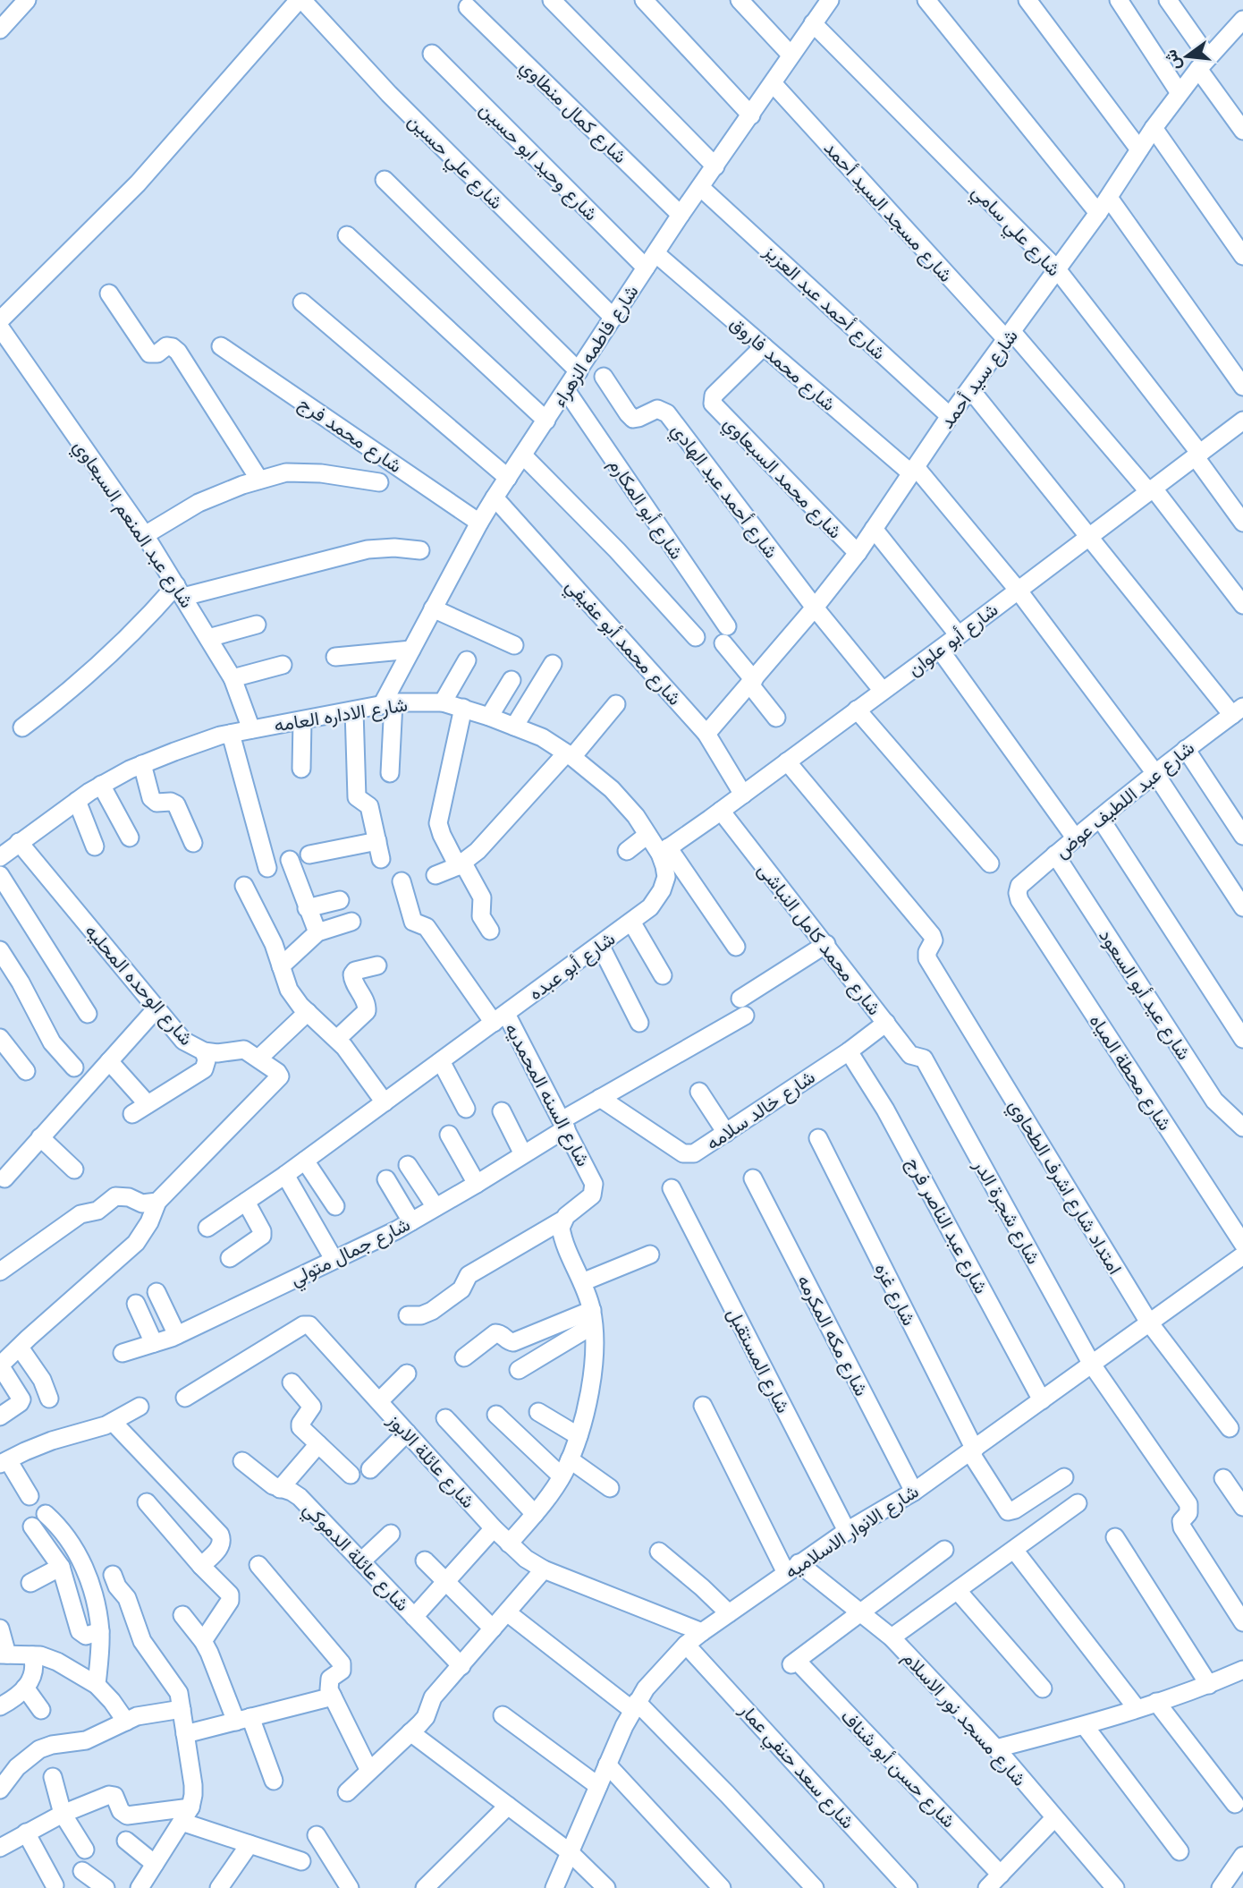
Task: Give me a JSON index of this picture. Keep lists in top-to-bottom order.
{
  "streets": {
    "street": [
      "شارع كمال منطاوي",
      "شارع علي حسين",
      "شارع وحيد ابو حسين",
      "شارع مسجد السيد أحمد",
      "شارع علي سامي",
      "شارع أحمد عبد العزيز",
      "شارع فاطمه الزهراء",
      "شارع محمد فاروق",
      "شارع سيد أحمد",
      "شارع محمد فرج",
      "شارع محمد السبعاوي",
      "شارع أحمد عبد الهادي",
      "شارع أبو المكارم",
      "شارع عبد المنعم السبعاوي",
      "شارع أبو علوان",
      "شارع محمد أبو عفيفي",
      "شارع الاداره العامه",
      "شارع عبد اللطيف عوض",
      "شارع محمد كامل النباشى",
      "شارع أبو عبده",
      "شارع الوحده المحليه",
      "شارع عيد أبو السعود",
      "شارع محطة المياه",
      "شارع السنه المحمديه",
      "شارع خالد سلامه",
      "امتداد شارع اشرف الطحاوي",
      "شارع شجرة الدر",
      "شارع عبد الناصر فرج",
      "شارع جمال متولي",
      "شارع غزه",
      "شارع مكه المكرمه",
      "شارع المستقبل",
      "شارع عائلة الابوز",
      "شارع الانوار الاسلاميه",
      "شارع عائلة الدموكي",
      "شارع مسجد نور الاسلام",
      "شارع سعد حنفي عمار",
      "شارع حسن أبو شناف"
    ]
  },
  "crossings": [
    ["شارع كمال منطاوي", "شارع فاطمه الزهراء"],
    ["شارع علي حسين", "شارع فاطمه الزهراء"],
    ["شارع وحيد ابو حسين", "شارع فاطمه الزهراء"],
    ["شارع وحيد ابو حسين", "شارع محمد فاروق"],
    ["شارع مسجد السيد أحمد", "شارع فاطمه الزهراء"],
    ["شارع مسجد السيد أحمد", "شارع سيد أحمد"],
    ["شارع مسجد السيد أحمد", "شارع أبو علوان"],
    ["شارع علي سامي", "شارع فاطمه الزهراء"],
    ["شارع علي سامي", "شارع سيد أحمد"],
    ["شارع علي سامي", "شارع أبو علوان"],
    ["شارع أحمد عبد العزيز", "شارع فاطمه الزهراء"],
    ["شارع أحمد عبد العزيز", "شارع سيد أحمد"],
    ["شارع فاطمه الزهراء", "شارع محمد فاروق"],
    ["شارع فاطمه الزهراء", "شارع محمد فرج"],
    ["شارع فاطمه الزهراء", "شارع أبو المكارم"],
    ["شارع فاطمه الزهراء", "شارع محمد أبو عفيفي"],
    ["شارع فاطمه الزهراء", "شارع الاداره العامه"],
    ["شارع محمد فاروق", "شارع سيد أحمد"],
    ["شارع محمد فاروق", "شارع محمد السبعاوي"],
    ["شارع محمد فاروق", "شارع أبو علوان"],
    ["شارع محمد فاروق", "شارع عبد اللطيف عوض"],
    ["شارع سيد أحمد", "شارع محمد السبعاوي"],
    ["شارع سيد أحمد", "شارع أحمد عبد الهادي"],
    ["شارع سيد أحمد", "شارع أبو المكارم"],
    ["شارع سيد أحمد", "شارع محمد أبو عفيفي"],
    ["شارع عبد المنعم السبعاوي", "شارع الاداره العامه"],
    ["شارع أبو علوان", "شارع محمد أبو عفيفي"],
    ["شارع أبو علوان", "شارع الاداره العامه"],
    ["شارع أبو علوان", "شارع محمد كامل النباشى"],
    ["شارع أبو علوان", "شارع أبو عبده"],
    ["شارع أبو علوان", "امتداد شارع اشرف الطحاوي"],
    ["شارع الاداره العامه", "شارع أبو عبده"],
    ["شارع الاداره العامه", "شارع الوحده المحليه"],
    ["شارع عبد اللطيف عوض", "شارع عيد أبو السعود"],
    ["شارع عبد اللطيف عوض", "شارع محطة المياه"],
    ["شارع محمد كامل النباشى", "شارع خالد سلامه"],
    ["شارع محمد كامل النباشى", "شارع شجرة الدر"],
    ["شارع أبو عبده", "شارع السنه المحمديه"],
    ["شارع السنه المحمديه", "شارع جمال متولي"],
    ["شارع خالد سلامه", "شارع عبد الناصر فرج"],
    ["شارع خالد سلامه", "شارع جمال متولي"],
    ["امتداد شارع اشرف الطحاوي", "شارع الانوار الاسلاميه"],
    ["شارع شجرة الدر", "شارع الانوار الاسلاميه"],
    ["شارع عبد الناصر فرج", "شارع الانوار الاسلاميه"],
    ["شارع غزه", "شارع الانوار الاسلاميه"],
    ["شارع مكه المكرمه", "شارع الانوار الاسلاميه"],
    ["شارع المستقبل", "شارع الانوار الاسلاميه"],
    ["شارع عائلة الابوز", "شارع الانوار الاسلاميه"],
    ["شارع الانوار الاسلاميه", "شارع مسجد نور الاسلام"],
    ["شارع الانوار الاسلاميه", "شارع سعد حنفي عمار"],
    ["شارع مسجد نور الاسلام", "شارع حسن أبو شناف"]
  ],
  "north": "left"
}
